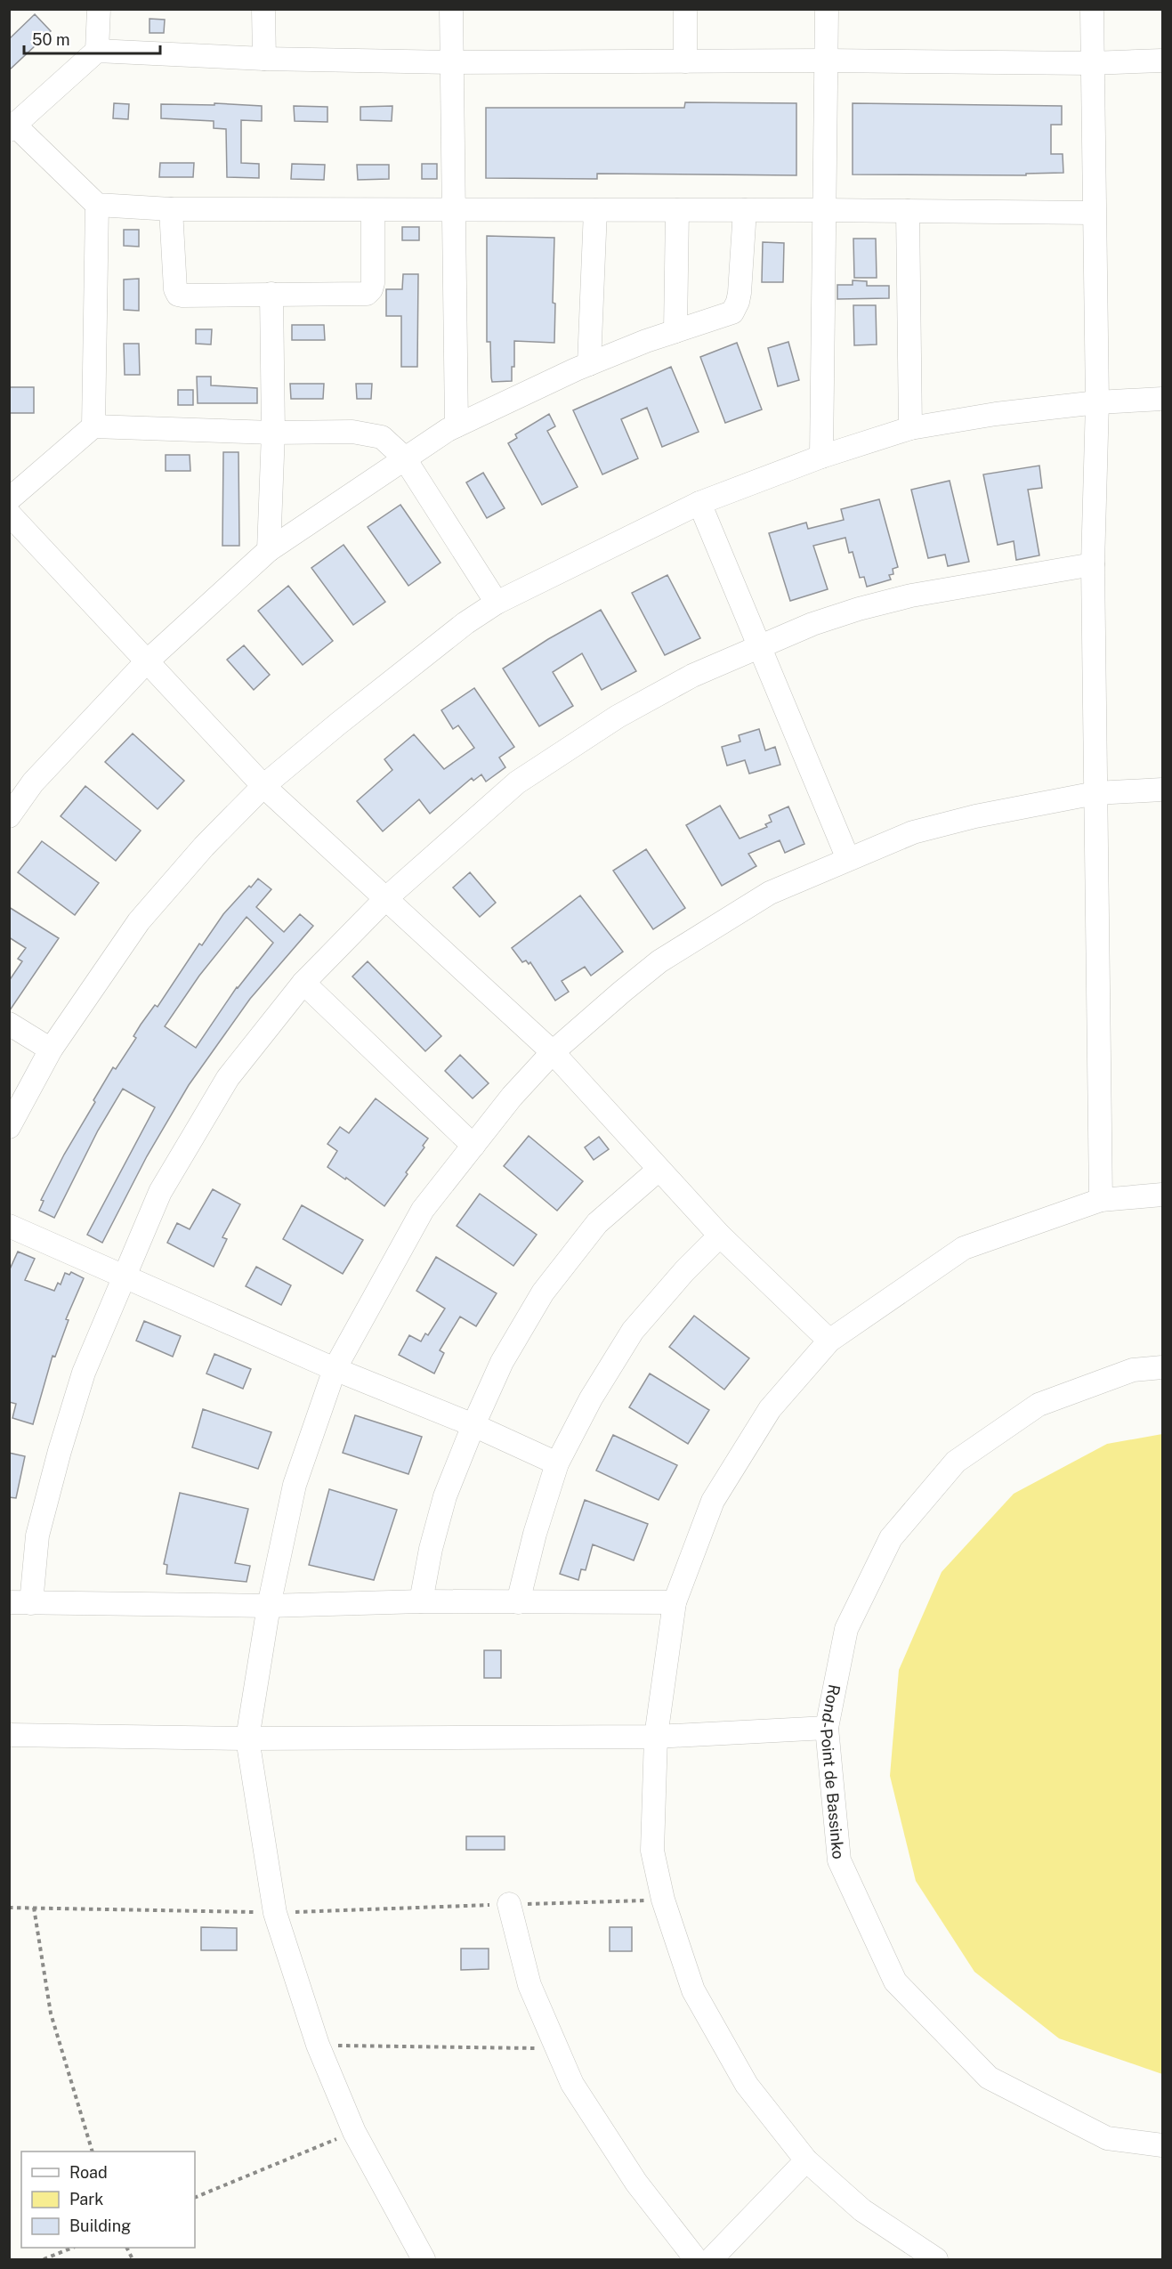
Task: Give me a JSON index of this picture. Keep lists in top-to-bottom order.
{
  "streets": {
    "street": ["Rond-Point de Bassinko"]
  },
  "legend": ["Road", "Park", "Building"],
  "scale_bar": "50 m"
}
